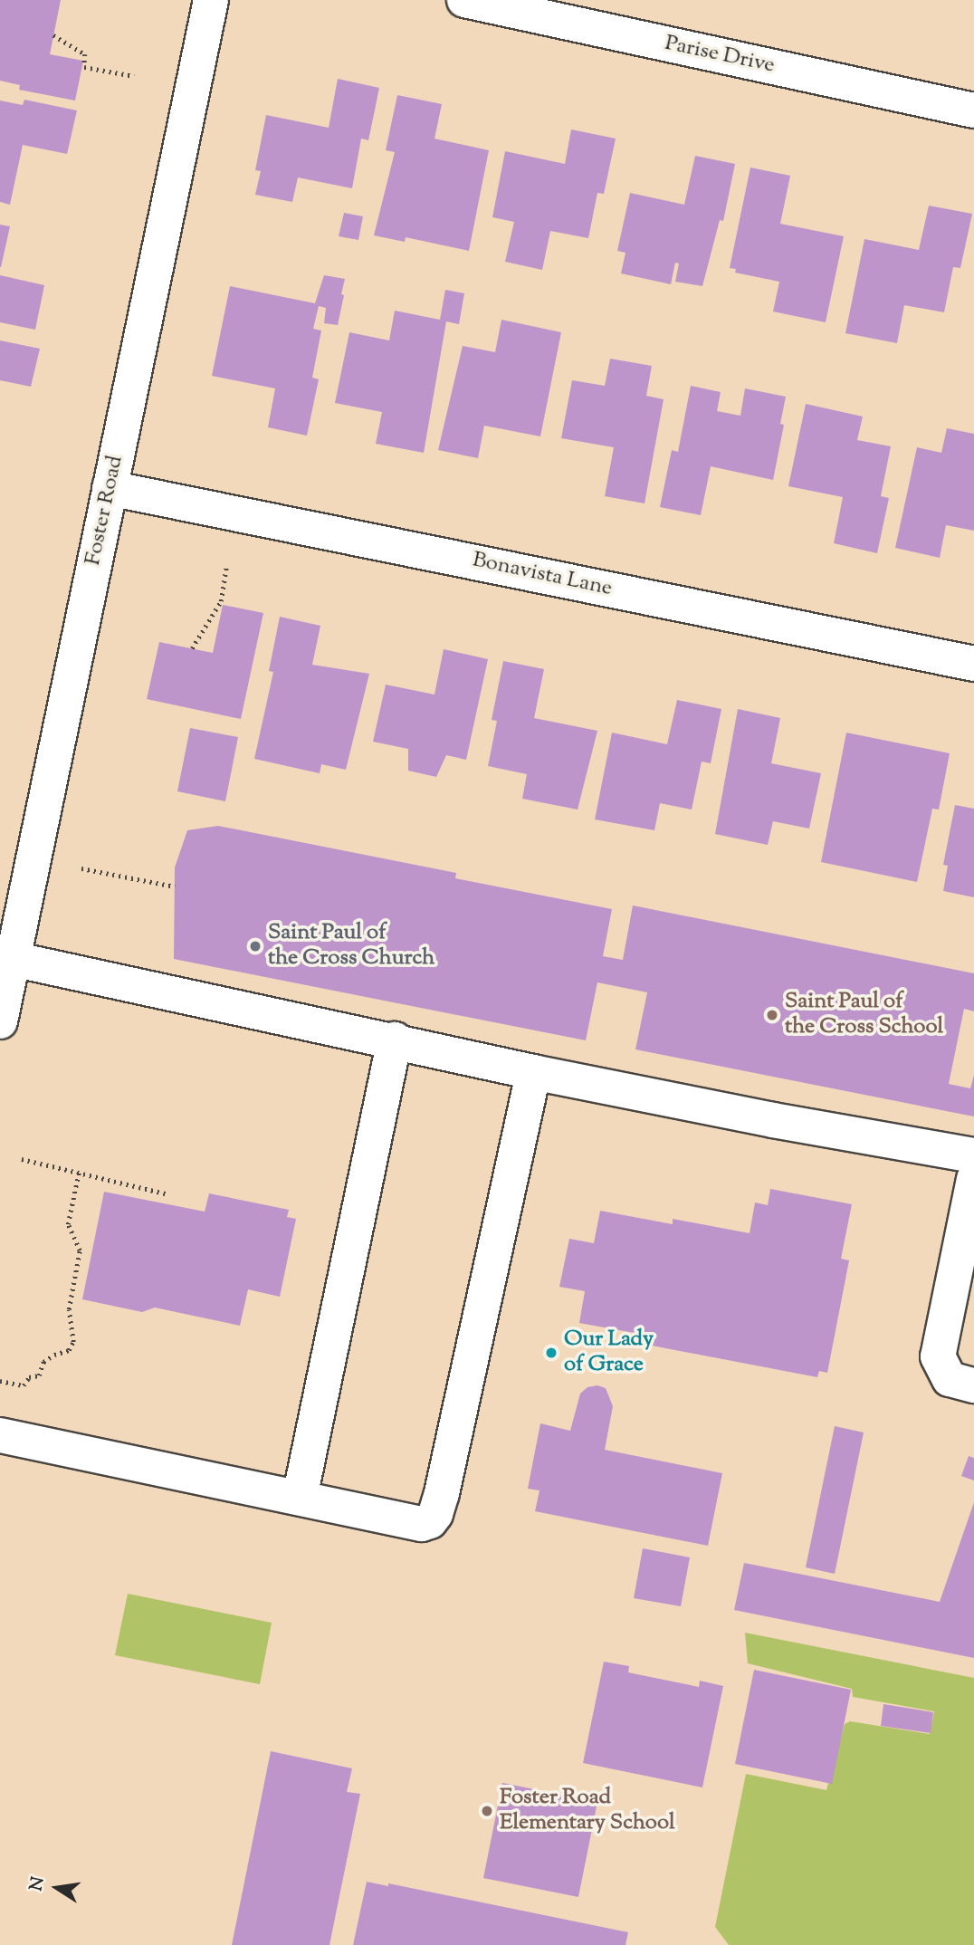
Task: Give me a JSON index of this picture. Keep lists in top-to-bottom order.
{
  "streets": {
    "street": ["Parise Drive", "Foster Road", "Bonavista Lane"]
  },
  "crossings": [
    ["Foster Road", "Bonavista Lane"]
  ],
  "places": [
    "Saint Paul of the Cross Church",
    "Saint Paul of the Cross School",
    "Our Lady of Grace",
    "Foster Road Elementary School"
  ],
  "north": "left"
}
